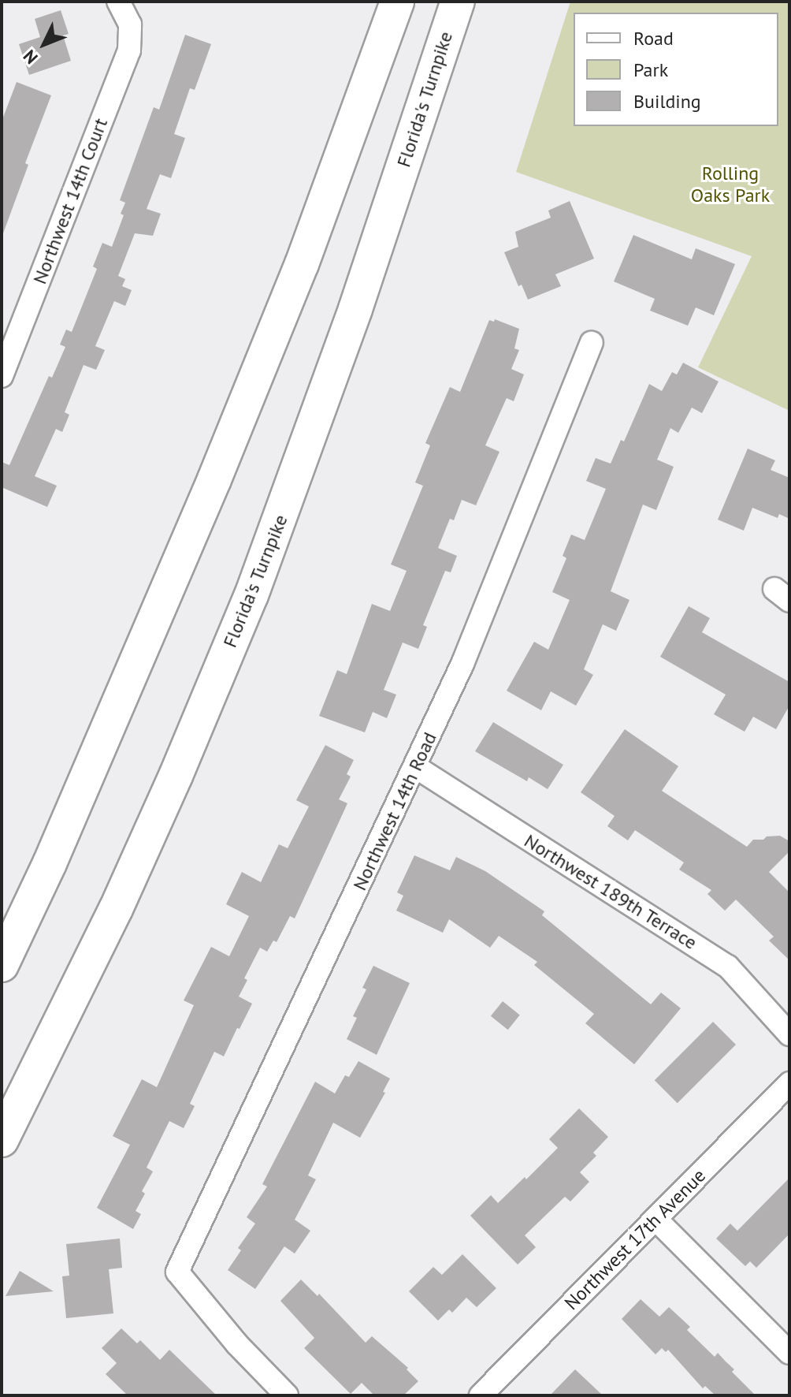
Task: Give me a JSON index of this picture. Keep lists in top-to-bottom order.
{
  "streets": {
    "highway": ["Florida's Turnpike"],
    "street": [
      "Northwest 14th Court",
      "Northwest 14th Road",
      "Northwest 189th Terrace",
      "Northwest 17th Avenue"
    ]
  },
  "crossings": [
    ["Northwest 14th Road", "Northwest 189th Terrace"]
  ],
  "parks": ["Rolling Oaks Park"],
  "legend": ["Road", "Park", "Building"],
  "north": "bottom left"
}
